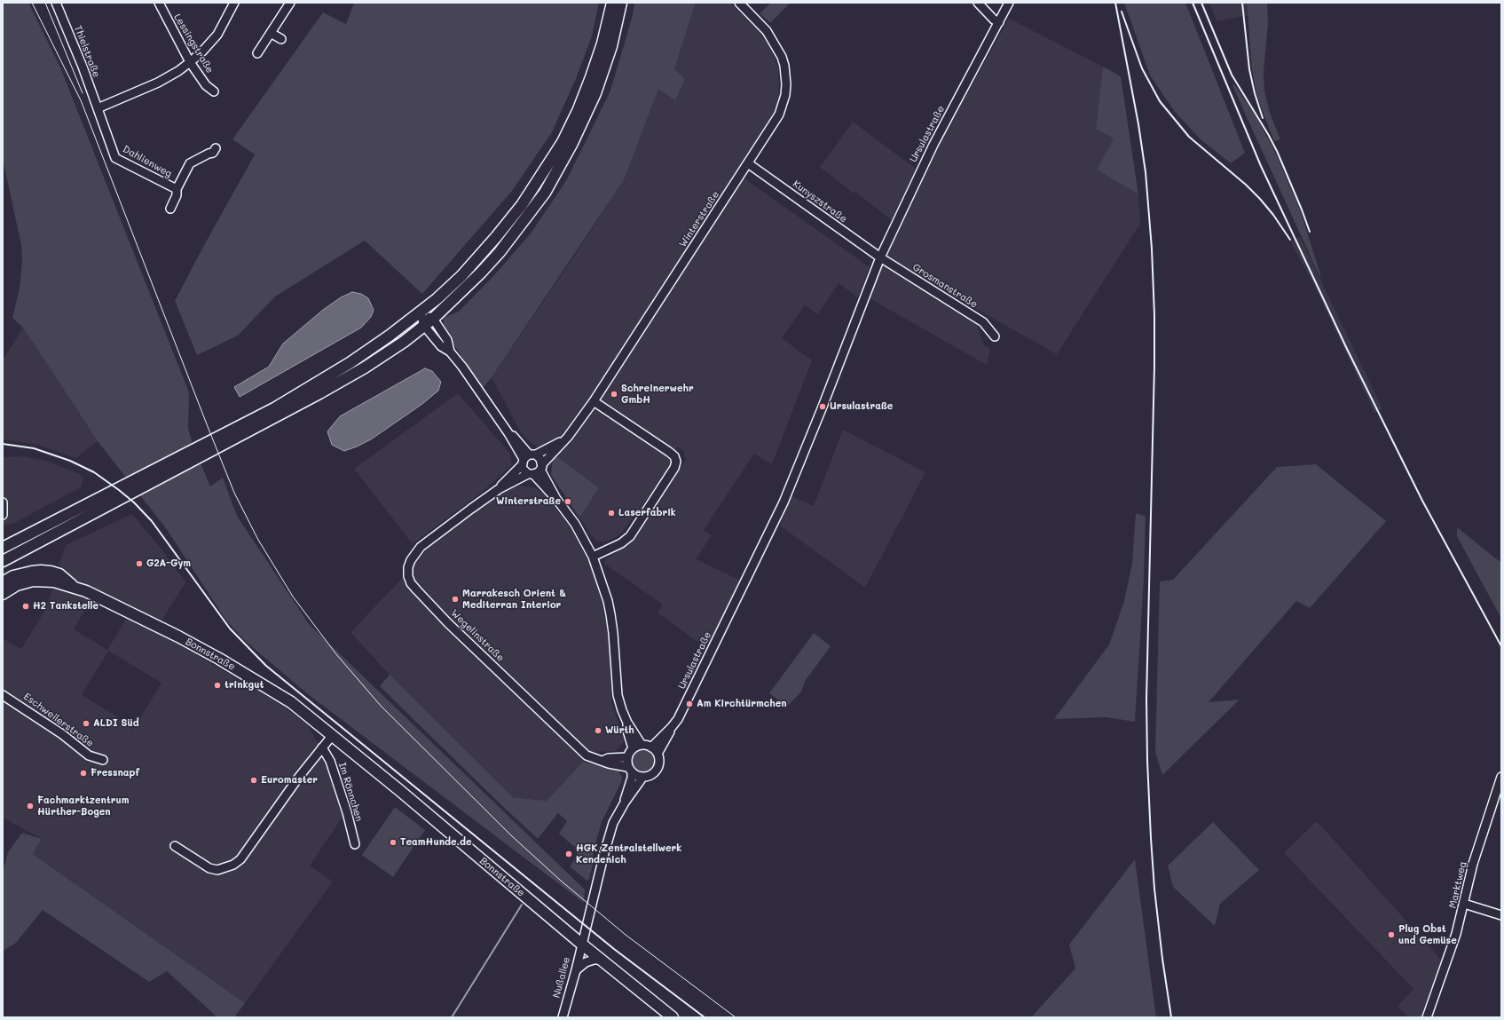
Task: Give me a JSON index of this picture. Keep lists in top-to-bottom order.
{
  "streets": {
    "main road": ["Bonnstraße"],
    "street": [
      "Lessingstraße",
      "Thielstraße",
      "Ursulastraße",
      "Dahlienweg",
      "Kunyszstraße",
      "Winterstraße",
      "Grosmanstraße",
      "Wegelinstraße",
      "Eschweilerstraße",
      "Im Rönnchen",
      "Marktweg",
      "Nußallee"
    ]
  },
  "crossings": [
    ["Thielstraße", "Dahlienweg"],
    ["Ursulastraße", "Kunyszstraße"],
    ["Ursulastraße", "Grosmanstraße"],
    ["Ursulastraße", "Wegelinstraße"],
    ["Ursulastraße", "Bonnstraße"],
    ["Ursulastraße", "Nußallee"],
    ["Kunyszstraße", "Winterstraße"],
    ["Kunyszstraße", "Grosmanstraße"],
    ["Winterstraße", "Wegelinstraße"],
    ["Bonnstraße", "Nußallee"]
  ],
  "places": [
    "Schreinerwehr GmbH",
    "Ursulastraße",
    "Winterstraße",
    "Laserfabrik",
    "G2A-Gym",
    "Marrakesch Orient & Mediterran Interior",
    "H2 Tankstelle",
    "trinkgut",
    "Am Kirchtürmchen",
    "ALDI Süd",
    "Würth",
    "Fressnapf",
    "Euromaster",
    "Fachmarktzentrum Hürther-Bogen",
    "TeamHunde.de",
    "HGK Zentralstellwerk Kendenich",
    "Plug Obst und Gemüse"
  ]
}
